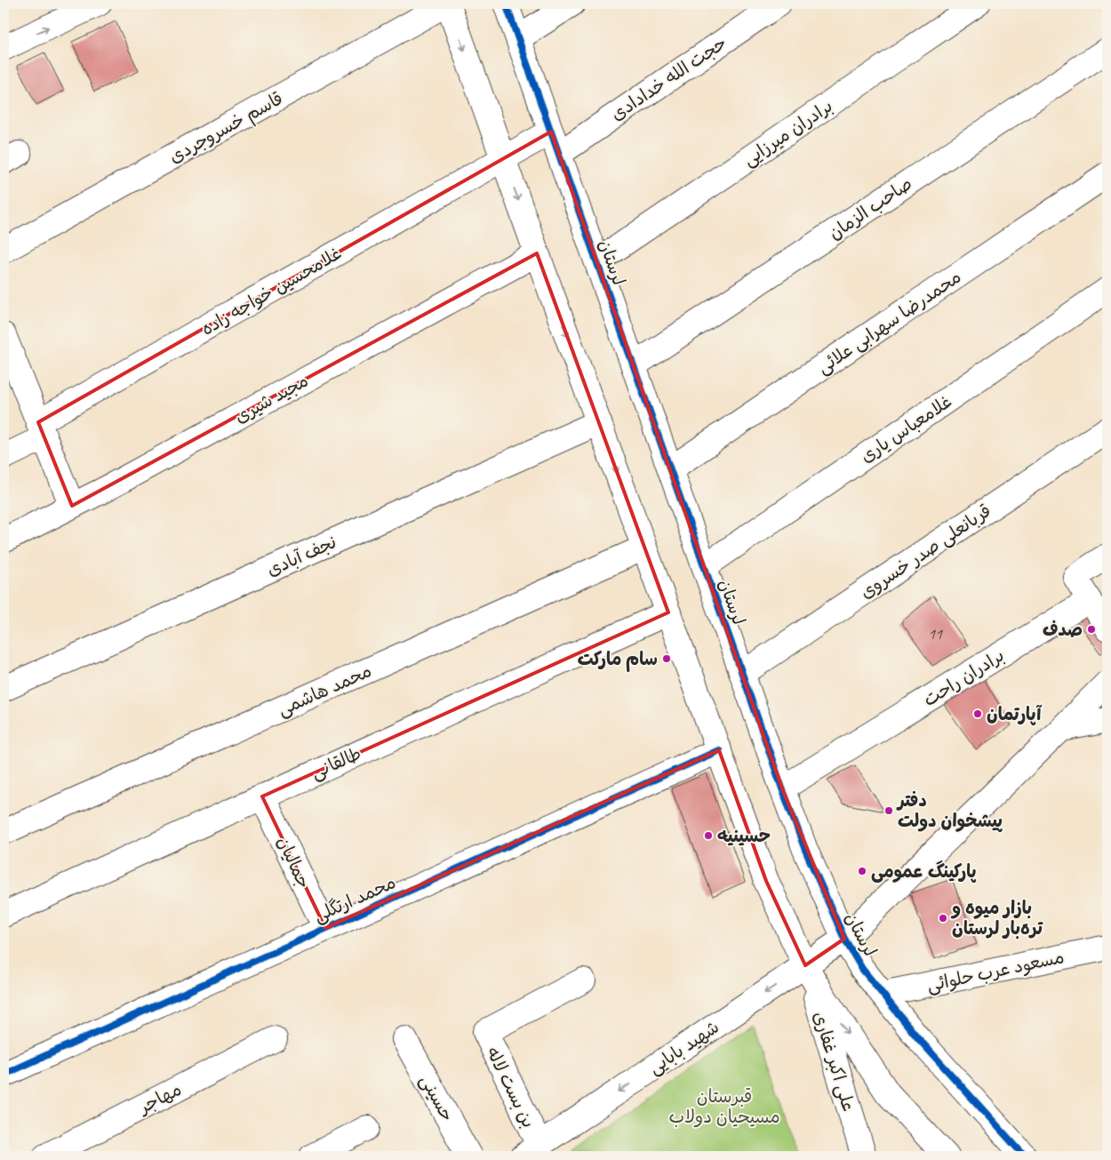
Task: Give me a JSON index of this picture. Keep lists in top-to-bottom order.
{
  "streets": {
    "street": [
      "حجت الله خدادادی",
      "قاسم خسروجردی",
      "برادران میرزایی",
      "صاحب الزمان",
      "لرستان",
      "غلامحسین خواجه زاده",
      "محمدرضا سهرابی علائی",
      "مجید شیری",
      "غلامعباس یاری",
      "قربانعلی صدر خسروی",
      "نجف آبادی",
      "برادران راحت",
      "محمد هاشمی",
      "طالقانی",
      "جمالیان",
      "محمد ارتگلی",
      "مسعود عرب حلوائی",
      "شهید بابایی",
      "علی اکبر غفاری",
      "بن بست لاله",
      "مهاجر",
      "حسینی"
    ]
  },
  "crossings": [
    ["حجت الله خدادادی", "لرستان"],
    ["حجت الله خدادادی", "غلامحسین خواجه زاده"],
    ["برادران میرزایی", "لرستان"],
    ["صاحب الزمان", "لرستان"],
    ["لرستان", "محمدرضا سهرابی علائی"],
    ["لرستان", "غلامعباس یاری"],
    ["لرستان", "قربانعلی صدر خسروی"],
    ["لرستان", "برادران راحت"],
    ["لرستان", "مسعود عرب حلوائی"],
    ["لرستان", "شهید بابایی"],
    ["طالقانی", "جمالیان"],
    ["جمالیان", "محمد ارتگلی"],
    ["شهید بابایی", "علی اکبر غفاری"],
    ["شهید بابایی", "بن بست لاله"]
  ],
  "one_way": ["شهید بابایی"],
  "parks": ["قبرستان مسیحیان دولاب"],
  "places": [
    "صدف",
    "سام مارکت",
    "آپارتمان",
    "دفتر پیشخوان دولت",
    "حسینیه",
    "پارکینگ عمومی",
    "بازار میوه و تره‌بار لرستان"
  ],
  "house_numbers": ["11"]
}
